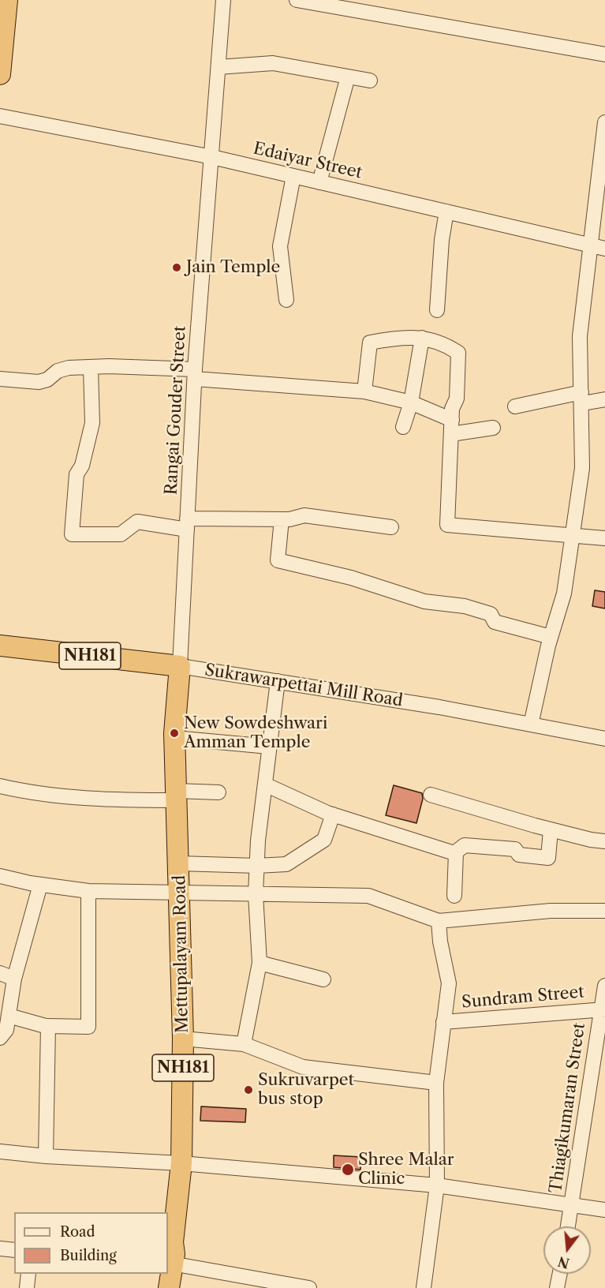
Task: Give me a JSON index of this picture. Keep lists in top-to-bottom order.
{
  "streets": {
    "highway": ["NH181", "Sukrawarpettai Mill Road", "Mettupalayam Road"],
    "street": [
      "Edaiyar Street",
      "Rangai Gouder Street",
      "Sundram Street",
      "Thiagikumaran Street"
    ]
  },
  "crossings": [
    ["Edaiyar Street", "Rangai Gouder Street"],
    ["Rangai Gouder Street", "Sukrawarpettai Mill Road"],
    ["Rangai Gouder Street", "Mettupalayam Road"],
    ["Sukrawarpettai Mill Road", "Mettupalayam Road"],
    ["Sundram Street", "Thiagikumaran Street"]
  ],
  "places": [
    "Jain Temple",
    "New Sowdeshwari Amman Temple",
    "Sukruvarpet bus stop",
    "Shree Malar Clinic"
  ],
  "legend": ["Road", "Building"],
  "north": "bottom"
}
